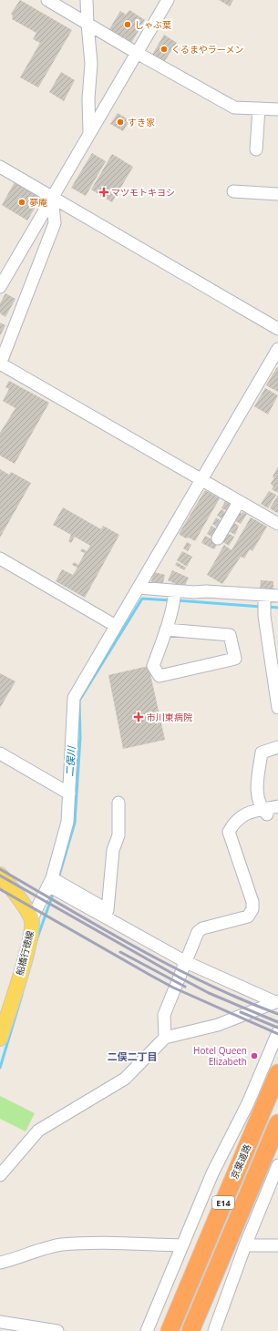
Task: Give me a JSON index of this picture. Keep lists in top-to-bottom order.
{
  "streets": {
    "highway": ["京葉道路", "E14"],
    "main road": ["船橋行徳線"]
  },
  "districts": ["二俣二丁目"],
  "water": ["二俣川"],
  "places": {
    "other": [
      "しゃぶ葉",
      "くるまやラーメン",
      "すき家",
      "夢庵",
      "Hotel Queen Elizabeth"
    ],
    "health": ["マツモトキヨシ", "市川東病院"]
  }
}
